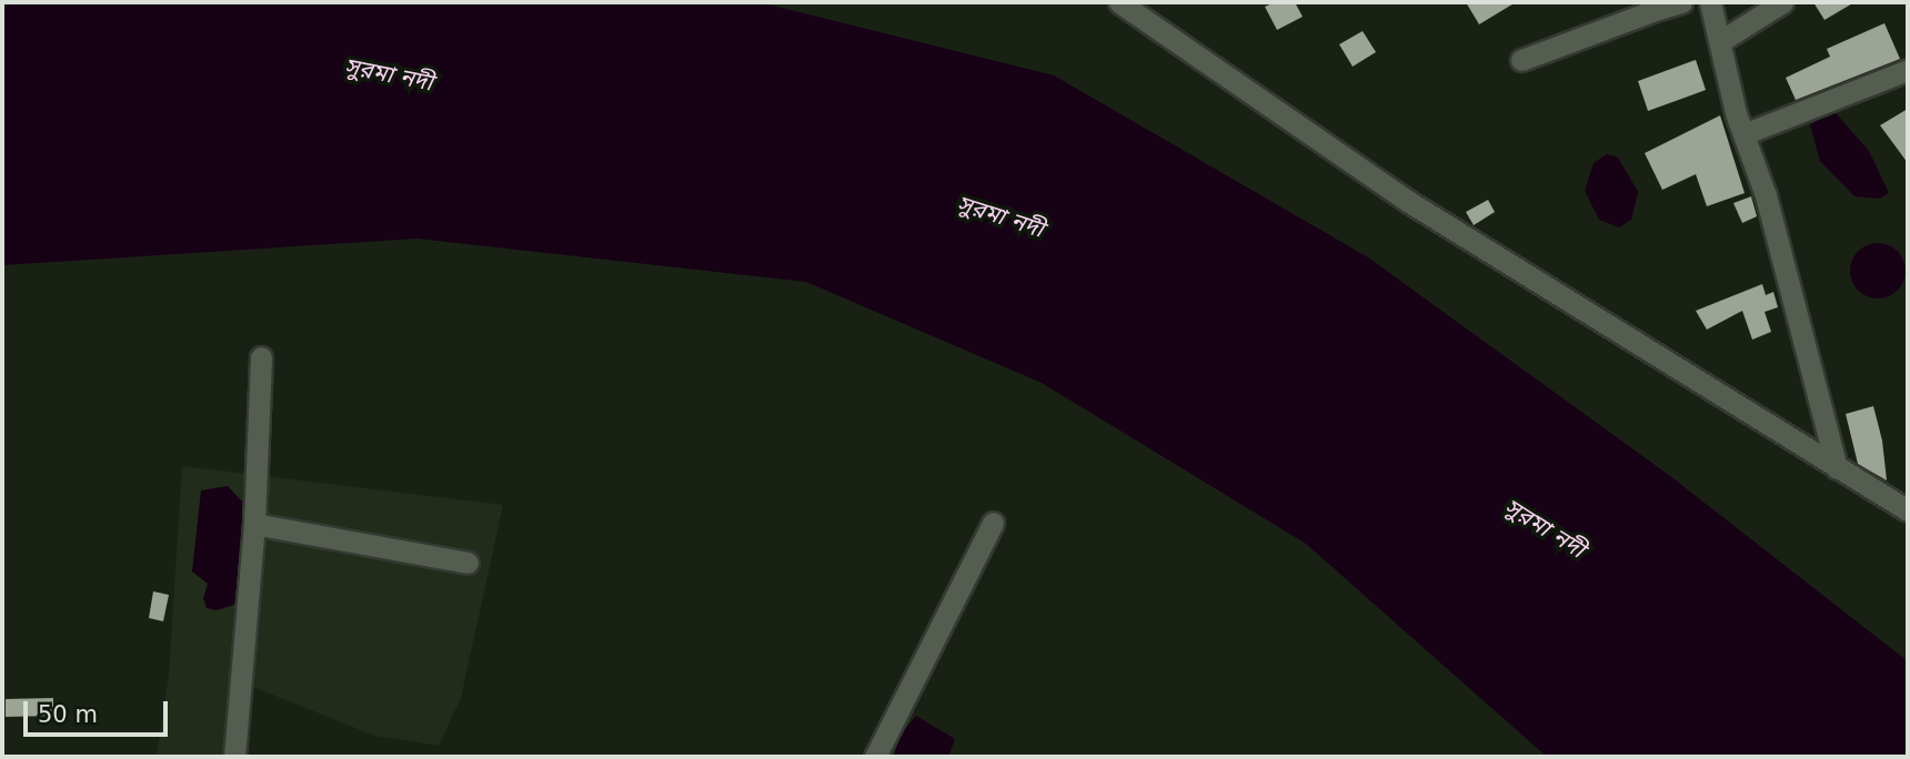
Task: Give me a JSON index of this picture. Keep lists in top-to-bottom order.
{
  "water": ["সুরমা নদী"],
  "scale_bar": "50 m"
}
